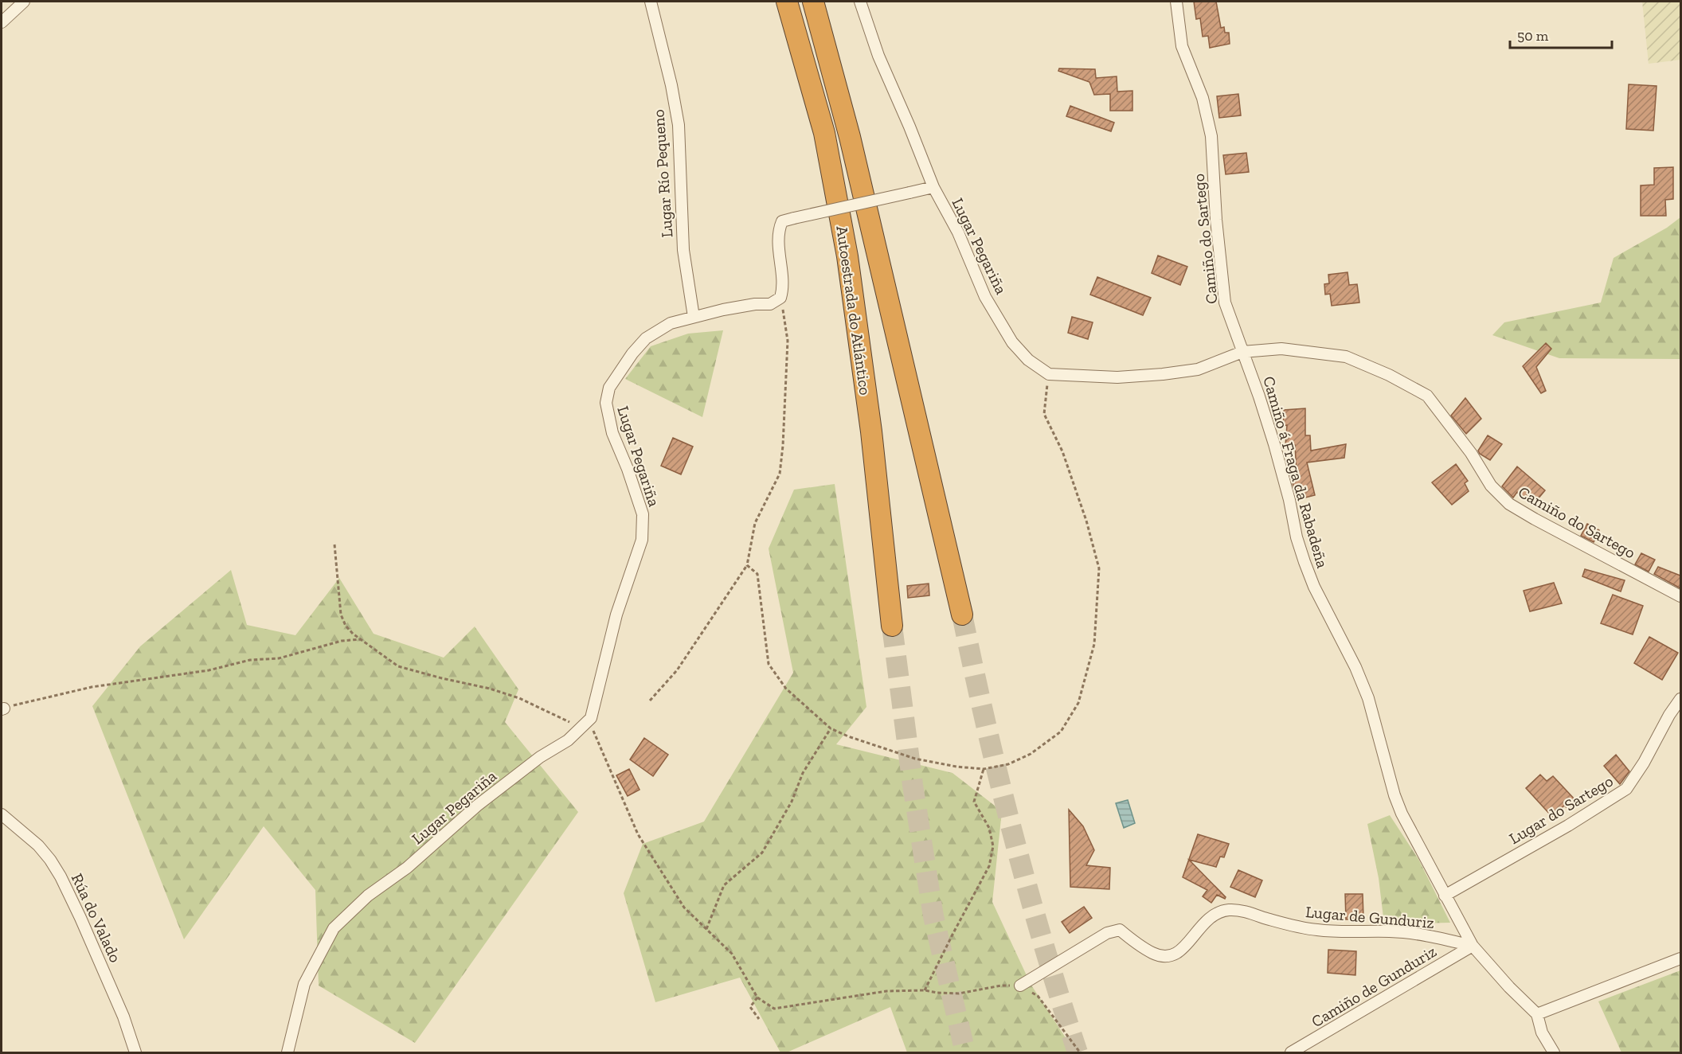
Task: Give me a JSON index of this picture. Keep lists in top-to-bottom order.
{
  "streets": {
    "highway": ["Autoestrada do Atlántico"],
    "street": [
      "Lugar Río Pequeno",
      "Camiño do Sartego",
      "Lugar Pegariña",
      "Camiño á Fraga da Rabadeña",
      "Lugar do Sartego",
      "Lugar de Gunduriz",
      "Rúa do Valado",
      "Camiño de Gunduriz"
    ]
  },
  "crossings": [
    ["Lugar Río Pequeno", "Lugar Pegariña"],
    ["Camiño do Sartego", "Camiño á Fraga da Rabadeña"],
    ["Camiño á Fraga da Rabadeña", "Lugar do Sartego"],
    ["Camiño á Fraga da Rabadeña", "Lugar de Gunduriz"],
    ["Camiño á Fraga da Rabadeña", "Camiño de Gunduriz"],
    ["Lugar de Gunduriz", "Camiño de Gunduriz"]
  ],
  "scale_bar": "50 m"
}
